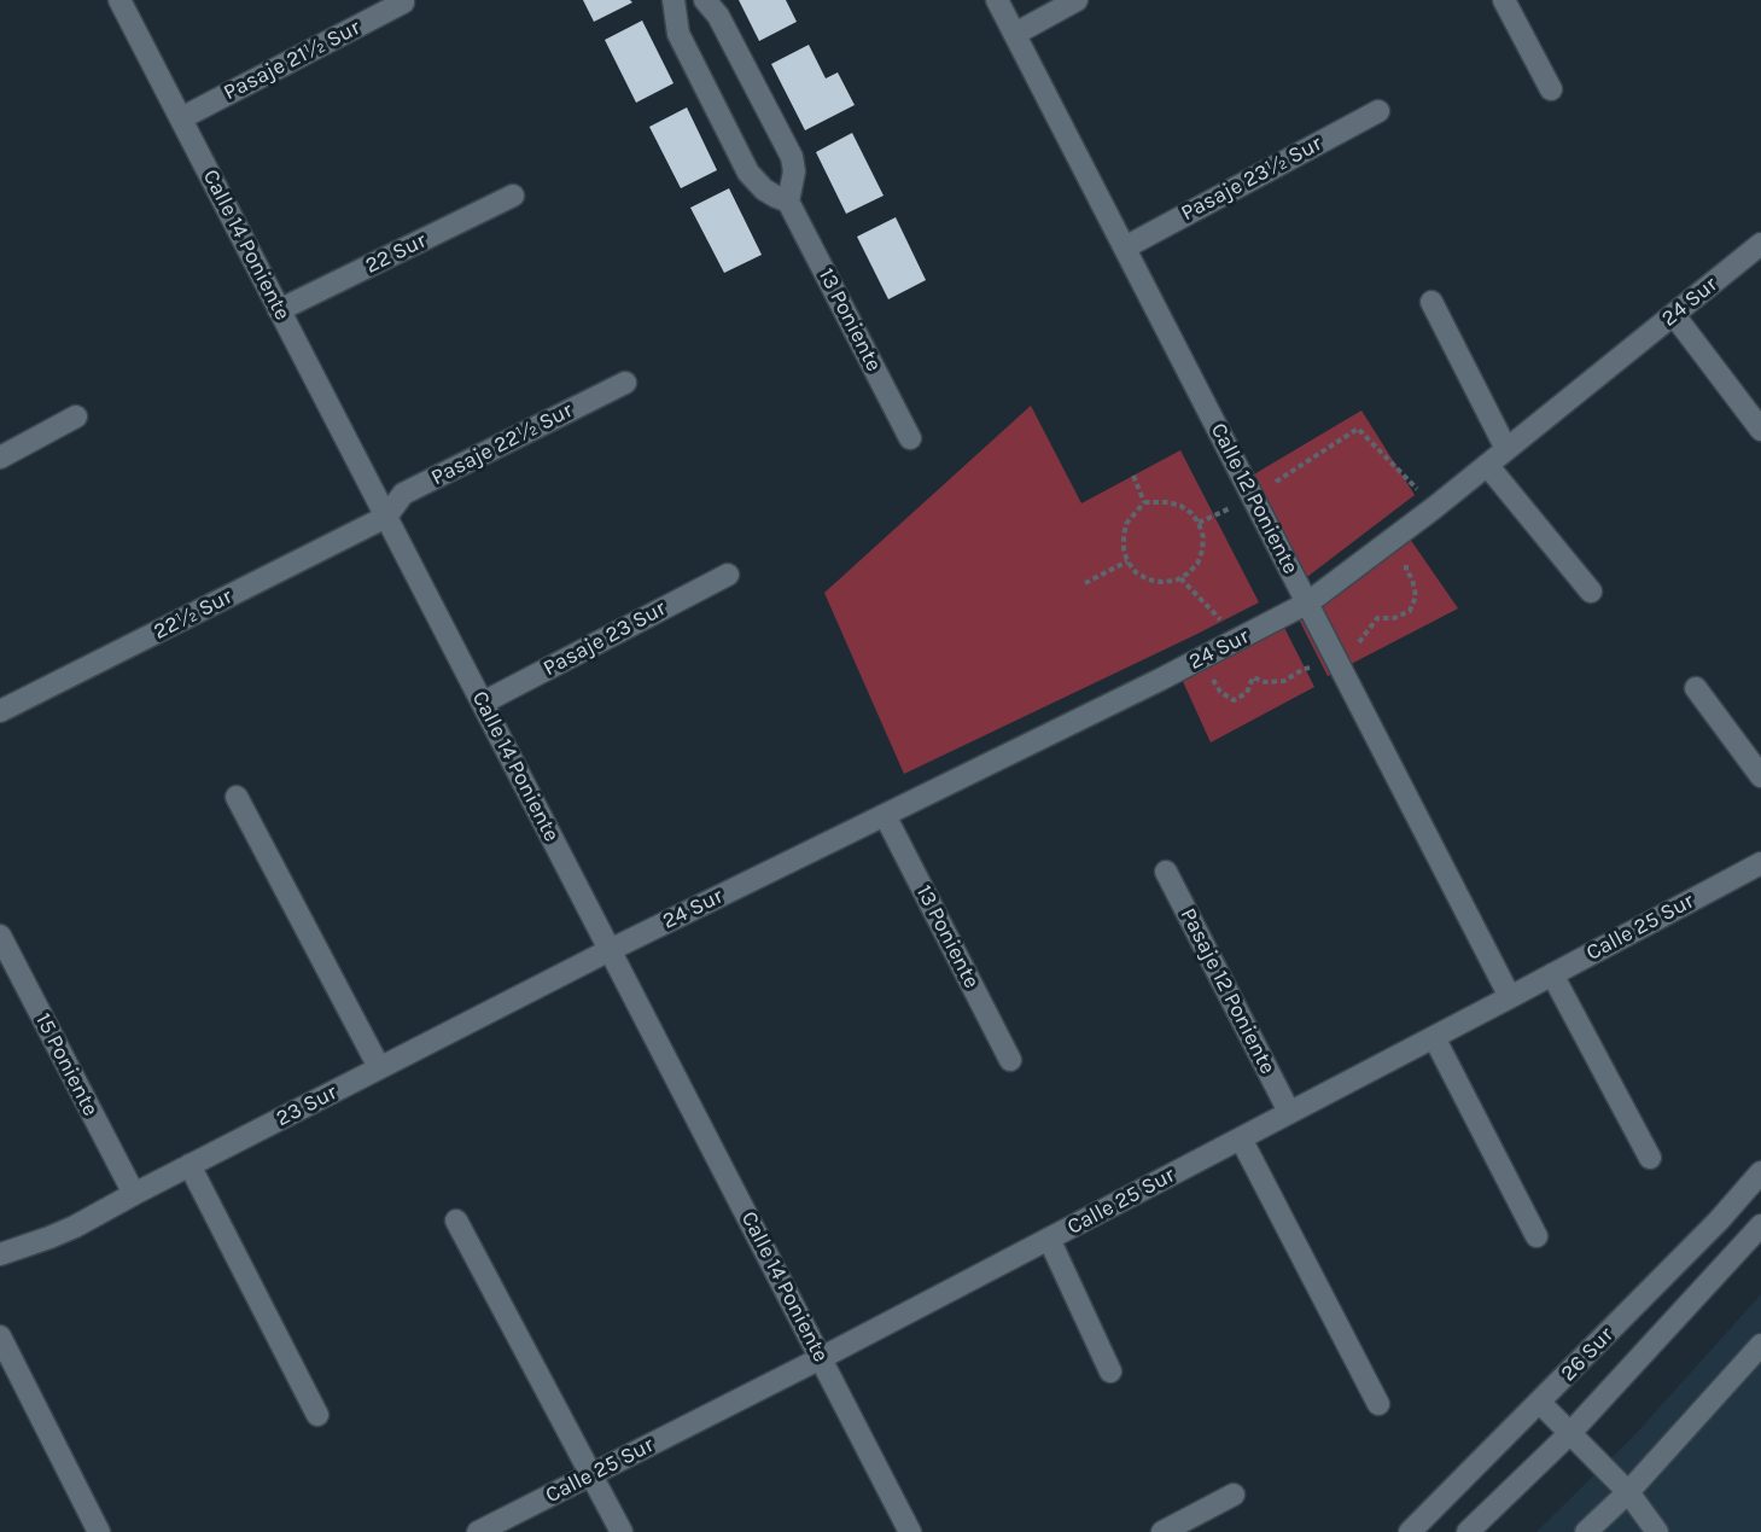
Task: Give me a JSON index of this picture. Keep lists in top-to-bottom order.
{
  "streets": {
    "street": [
      "Pasaje 21½ Sur",
      "Pasaje 23½ Sur",
      "Calle 14 Poniente",
      "22 Sur",
      "24 Sur",
      "13 Poniente",
      "Pasaje 22½ Sur",
      "Calle 12 Poniente",
      "22½ Sur",
      "Pasaje 23 Sur",
      "Calle 25 Sur",
      "Pasaje 12 Poniente",
      "15 Poniente",
      "23 Sur",
      "26 Sur"
    ]
  },
  "crossings": [
    ["Pasaje 21½ Sur", "Calle 14 Poniente"],
    ["Pasaje 23½ Sur", "Calle 12 Poniente"],
    ["Calle 14 Poniente", "22 Sur"],
    ["Calle 14 Poniente", "24 Sur"],
    ["Calle 14 Poniente", "Pasaje 22½ Sur"],
    ["Calle 14 Poniente", "22½ Sur"],
    ["Calle 14 Poniente", "Pasaje 23 Sur"],
    ["Calle 14 Poniente", "Calle 25 Sur"],
    ["Calle 14 Poniente", "23 Sur"],
    ["24 Sur", "13 Poniente"],
    ["24 Sur", "Calle 12 Poniente"],
    ["24 Sur", "23 Sur"],
    ["Pasaje 22½ Sur", "22½ Sur"],
    ["Calle 12 Poniente", "Calle 25 Sur"],
    ["Calle 25 Sur", "Pasaje 12 Poniente"],
    ["15 Poniente", "23 Sur"]
  ]
}
